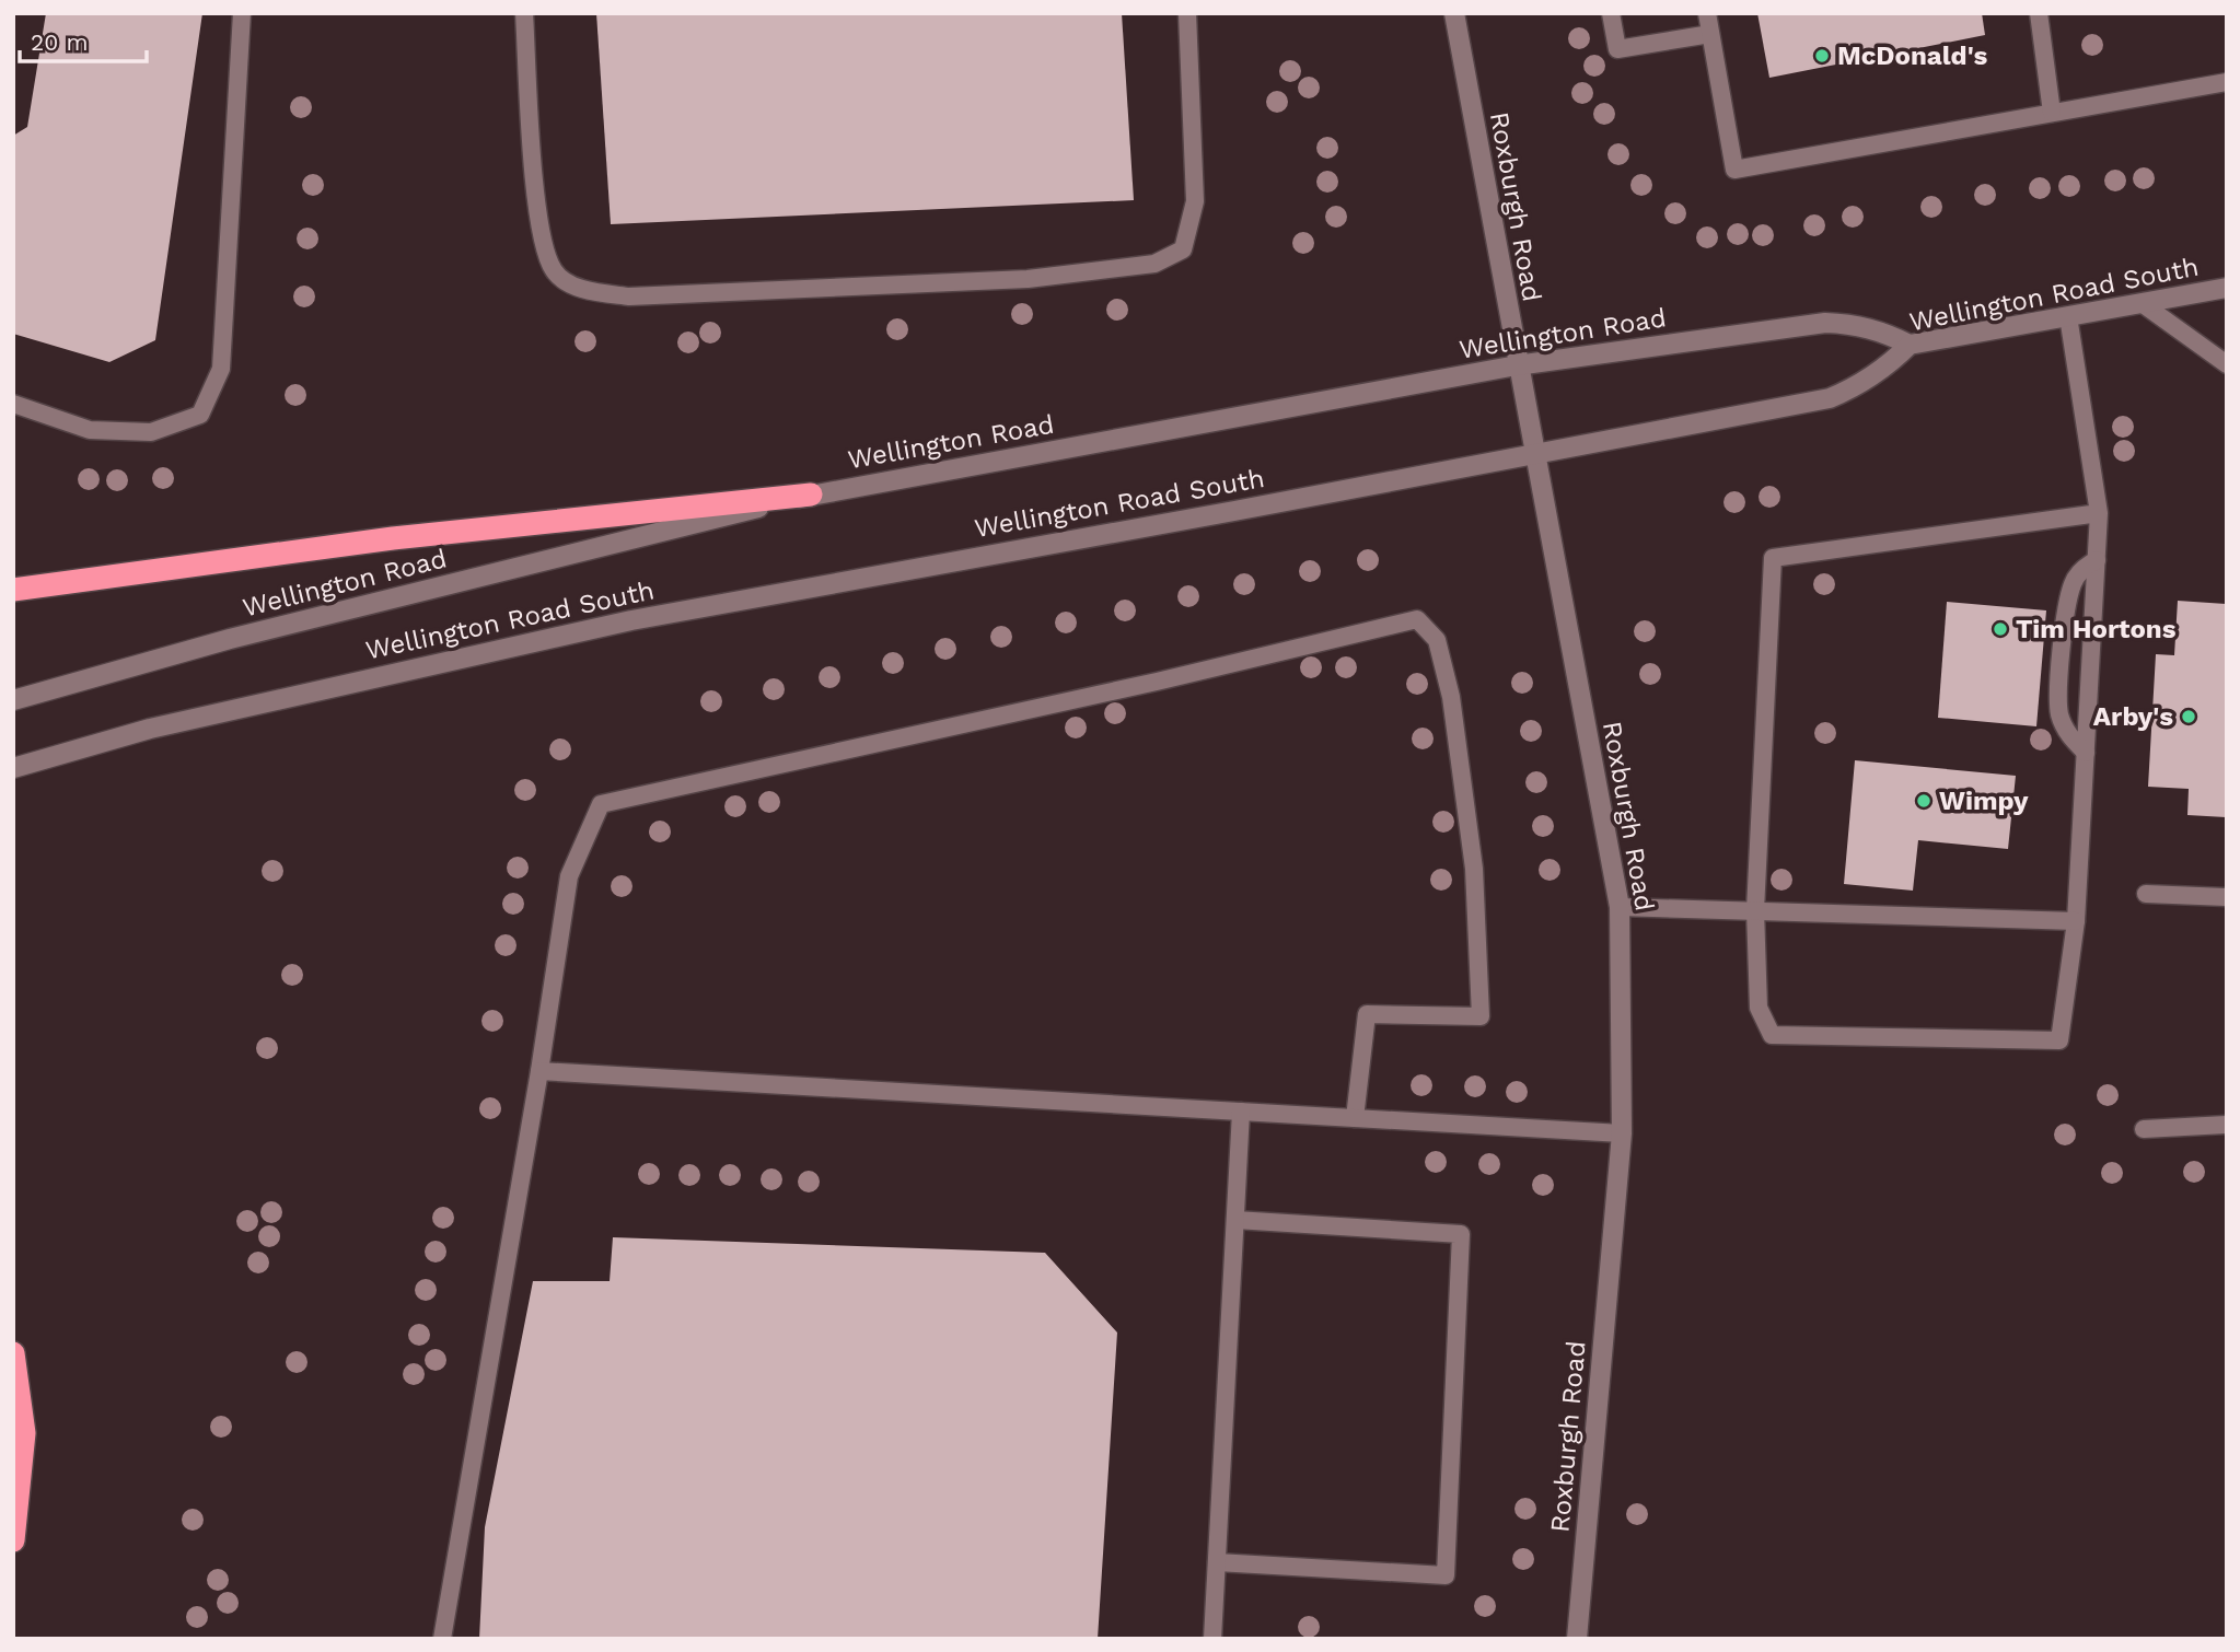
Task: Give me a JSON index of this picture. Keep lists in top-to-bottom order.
{
  "streets": {
    "main road": ["Roxburgh Road", "Wellington Road South", "Wellington Road"]
  },
  "crossings": [
    ["Roxburgh Road", "Wellington Road South"],
    ["Roxburgh Road", "Wellington Road"],
    ["Wellington Road South", "Wellington Road"]
  ],
  "places": [
    "McDonald's",
    "Tim Hortons",
    "Arby's",
    "Wimpy"
  ],
  "scale_bar": "20 m"
}
